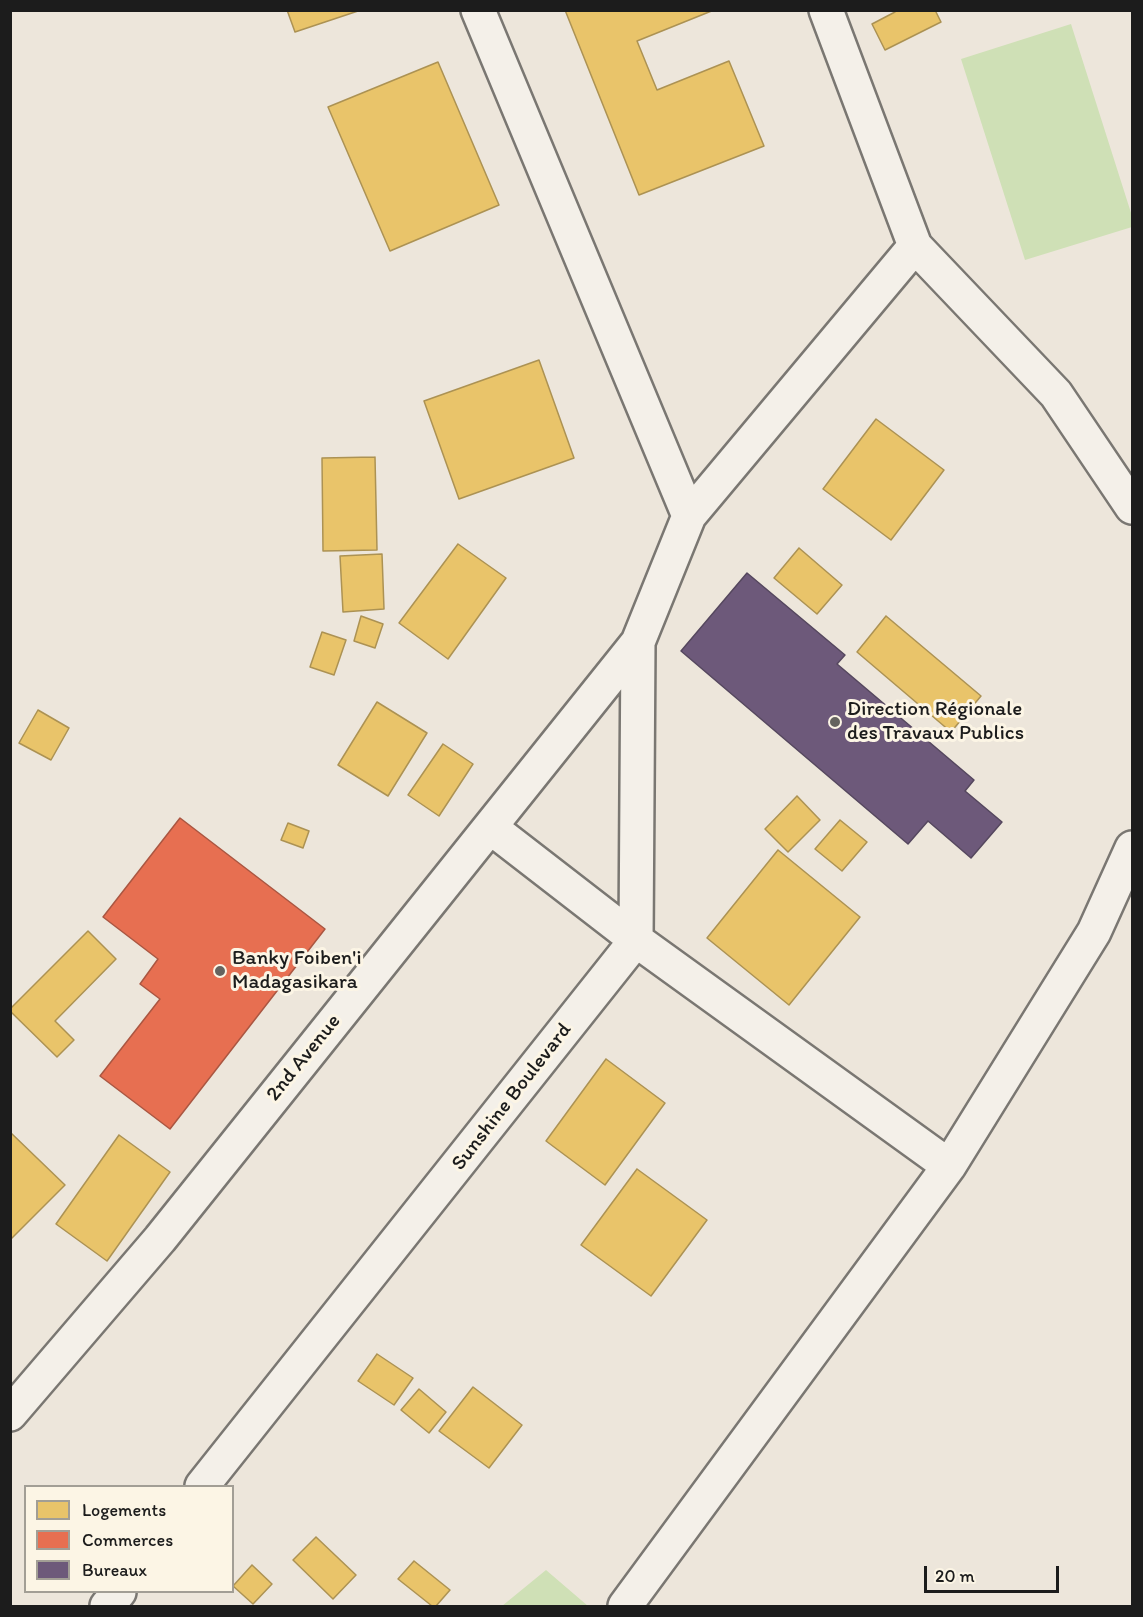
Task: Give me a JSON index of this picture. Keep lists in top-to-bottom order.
{
  "streets": {
    "street": ["2nd Avenue", "Sunshine Boulevard"]
  },
  "places": ["Direction Régionale des Travaux Publics", "Banky Foiben'i Madagasikara"],
  "legend": ["Logements", "Commerces", "Bureaux"],
  "scale_bar": "20 m"
}
